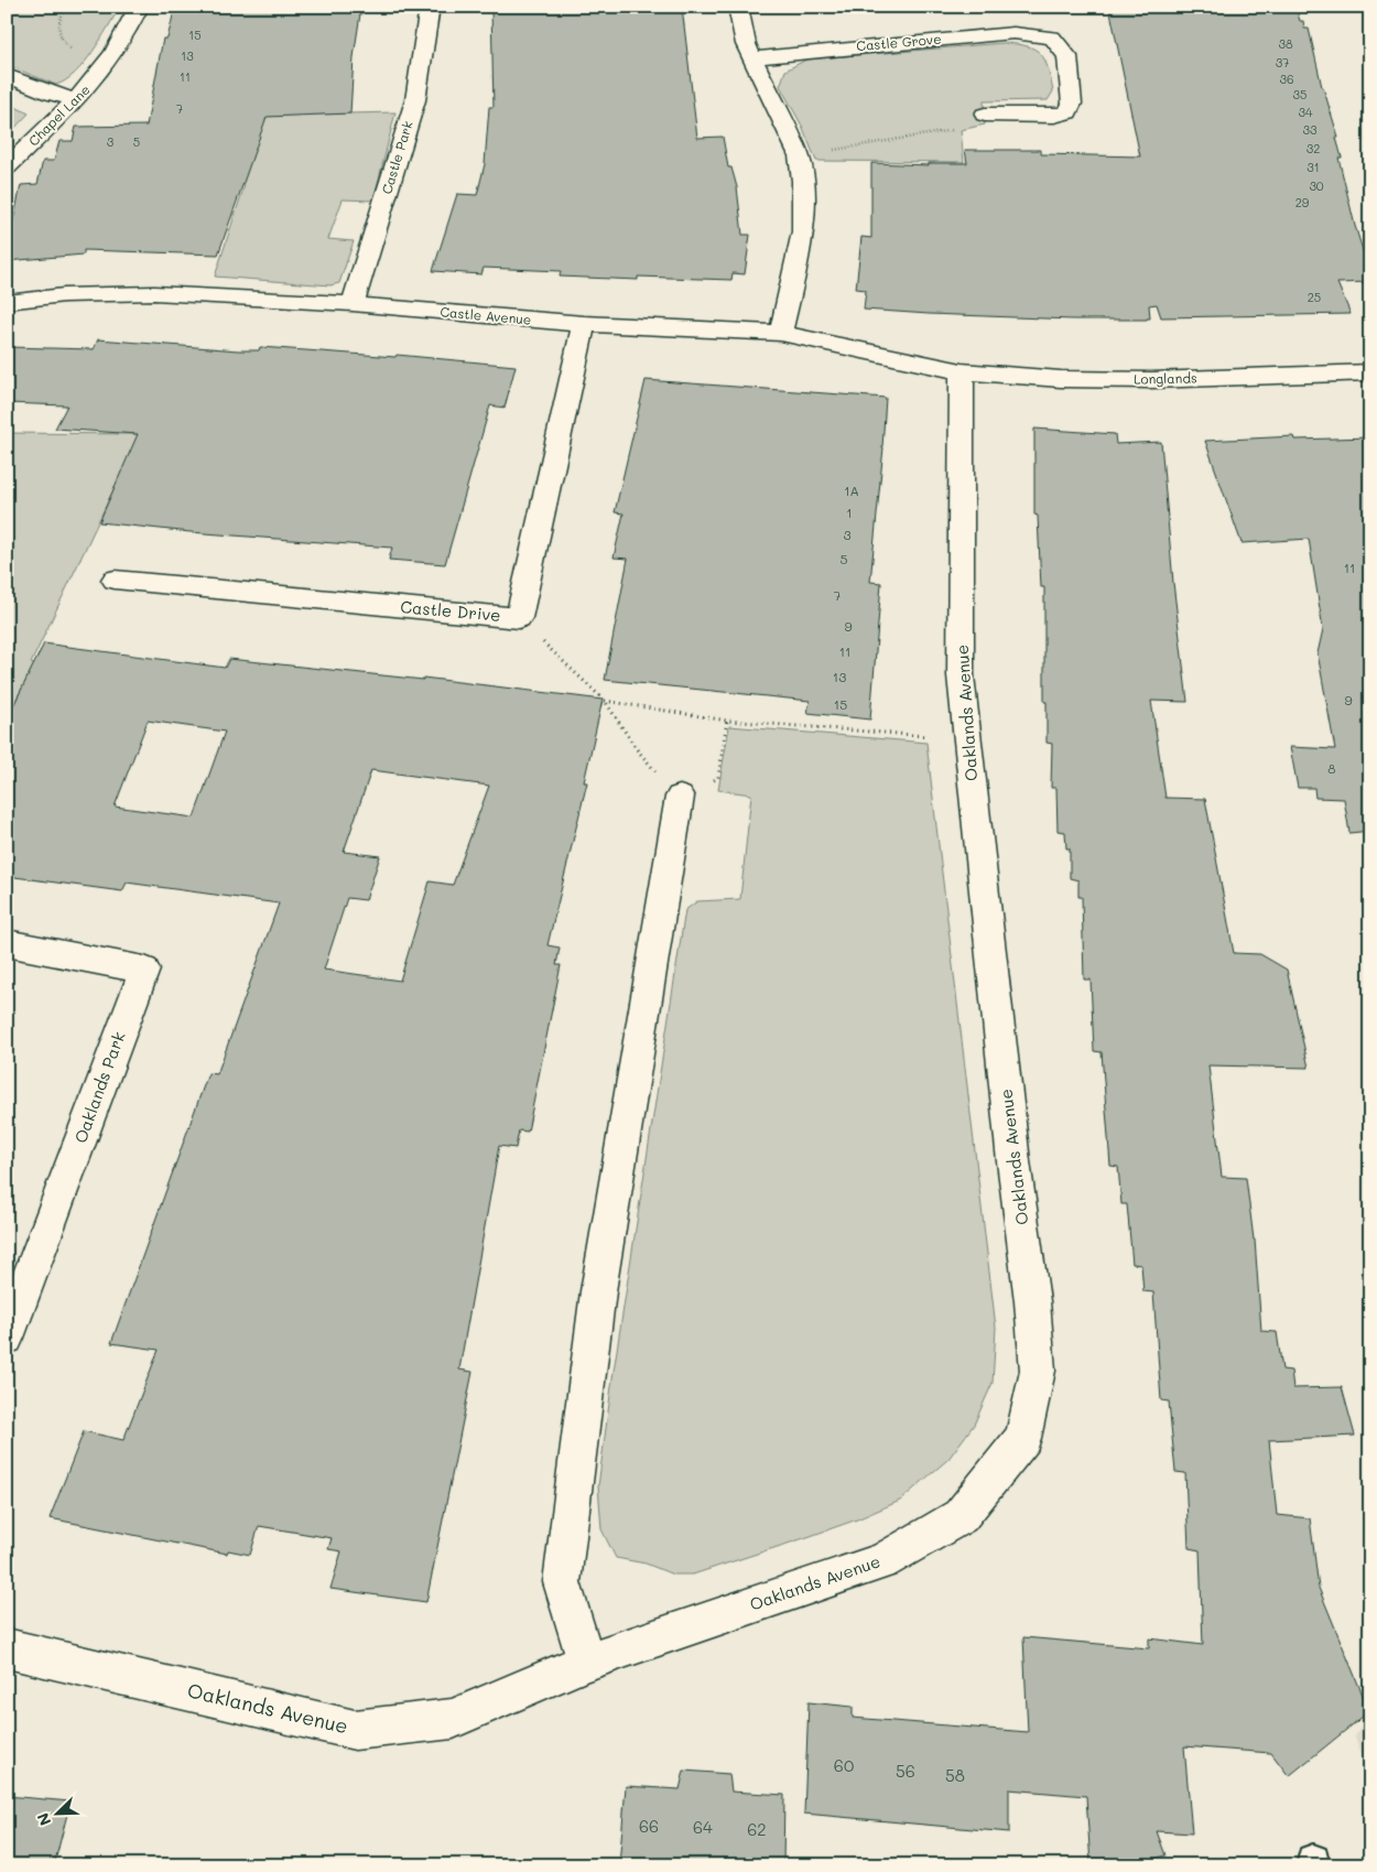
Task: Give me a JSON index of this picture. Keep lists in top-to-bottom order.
{
  "streets": {
    "street": [
      "Castle Grove",
      "Chapel Lane",
      "Castle Park",
      "Castle Avenue",
      "Longlands",
      "Castle Drive",
      "Oaklands Avenue",
      "Oaklands Park"
    ]
  },
  "crossings": [
    ["Castle Park", "Castle Avenue"],
    ["Castle Avenue", "Longlands"],
    ["Castle Avenue", "Castle Drive"],
    ["Castle Avenue", "Oaklands Avenue"],
    ["Longlands", "Oaklands Avenue"]
  ],
  "house_numbers": [
    "15",
    "38",
    "13",
    "37",
    "11",
    "36",
    "35",
    "7",
    "34",
    "33",
    "3",
    "5",
    "32",
    "31",
    "30",
    "29",
    "25",
    "1A",
    "1",
    "3",
    "5",
    "11",
    "7",
    "9",
    "11",
    "13",
    "9",
    "15",
    "8",
    "60",
    "56",
    "58",
    "66",
    "64",
    "62"
  ],
  "north": "bottom left"
}
